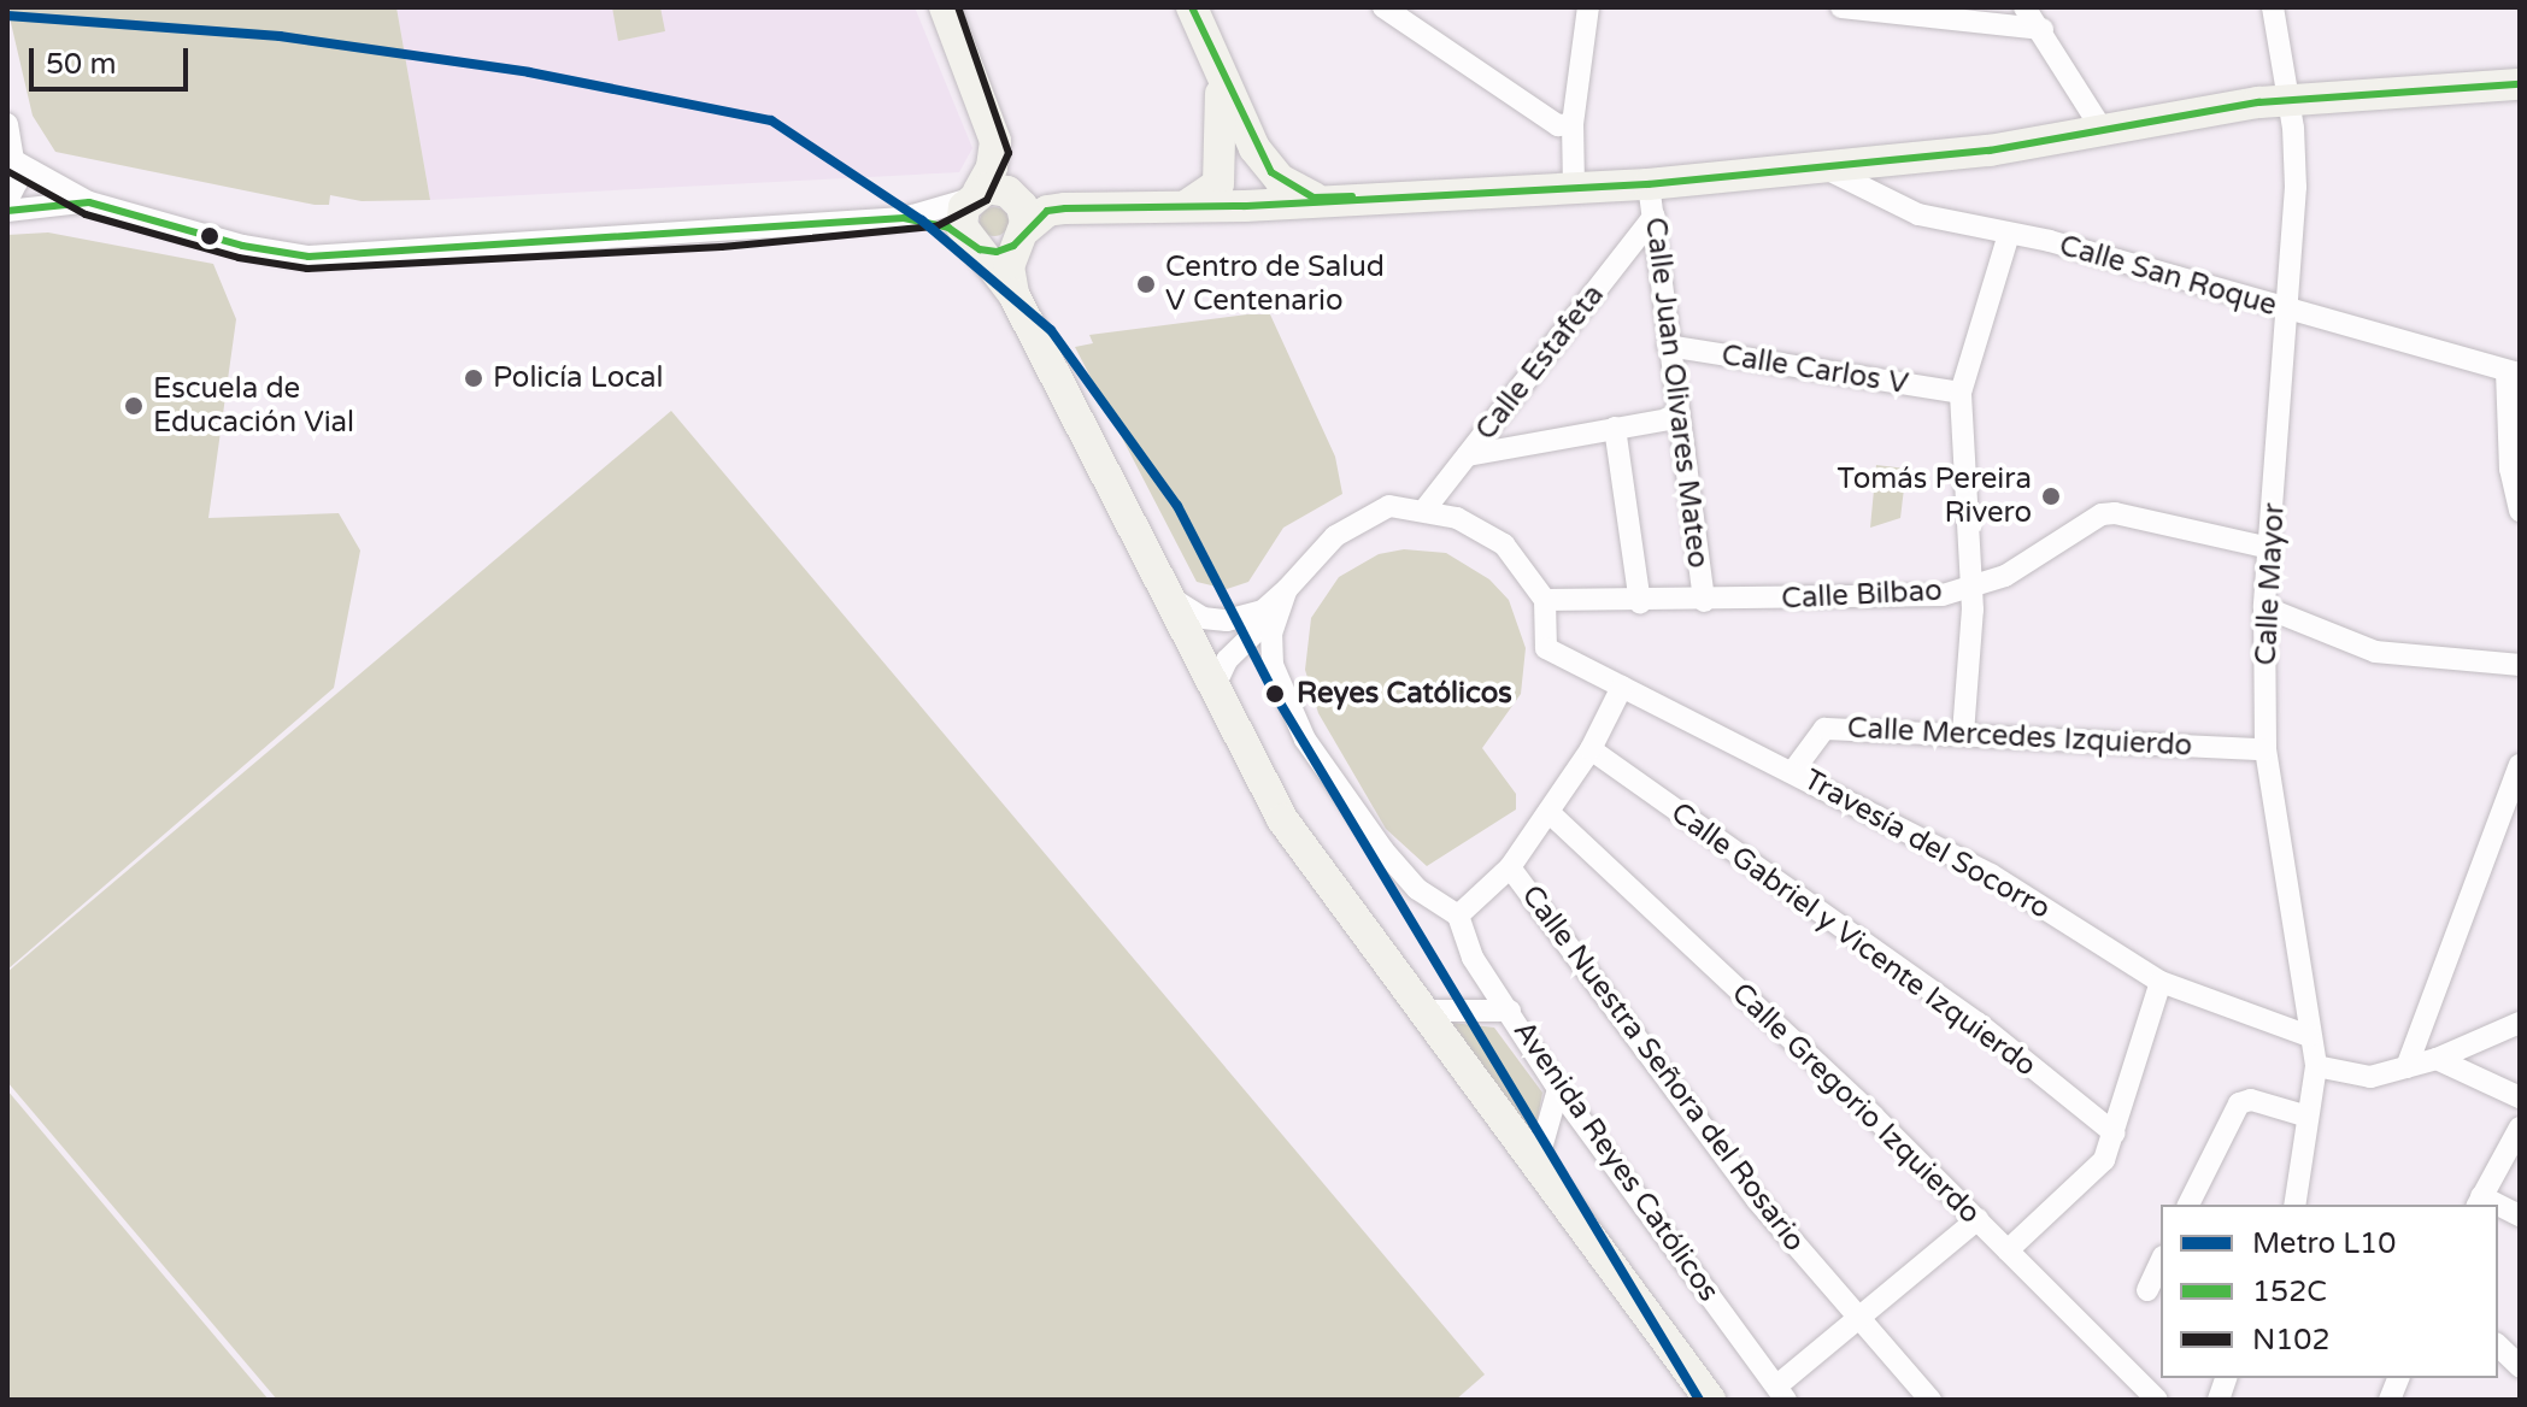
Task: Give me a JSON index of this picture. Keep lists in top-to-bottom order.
{
  "streets": {
    "main road": ["Avenida Reyes Católicos"],
    "street": [
      "Calle San Roque",
      "Calle Estafeta",
      "Calle Carlos V",
      "Calle Juan Olivares Mateo",
      "Calle Mayor",
      "Calle Bilbao",
      "Calle Mercedes Izquierdo",
      "Travesía del Socorro",
      "Calle Gabriel y Vicente Izquierdo",
      "Calle Nuestra Señora del Rosario",
      "Calle Gregorio Izquierdo"
    ]
  },
  "crossings": [
    ["Calle San Roque", "Calle Mayor"],
    ["Calle Estafeta", "Calle Juan Olivares Mateo"],
    ["Calle Carlos V", "Calle Juan Olivares Mateo"],
    ["Calle Juan Olivares Mateo", "Calle Bilbao"],
    ["Calle Mayor", "Calle Bilbao"],
    ["Calle Mayor", "Calle Mercedes Izquierdo"],
    ["Calle Mayor", "Travesía del Socorro"],
    ["Calle Bilbao", "Travesía del Socorro"],
    ["Calle Mercedes Izquierdo", "Travesía del Socorro"]
  ],
  "places": [
    "Centro de Salud V Centenario",
    "Policía Local",
    "Escuela de Educación Vial",
    "Tomás Pereira Rivero",
    "Reyes Católicos"
  ],
  "lines": ["transit line 152C", "transit line N102", "metro line L10"],
  "legend": ["Metro L10", "152C", "N102"],
  "scale_bar": "50 m"
}
